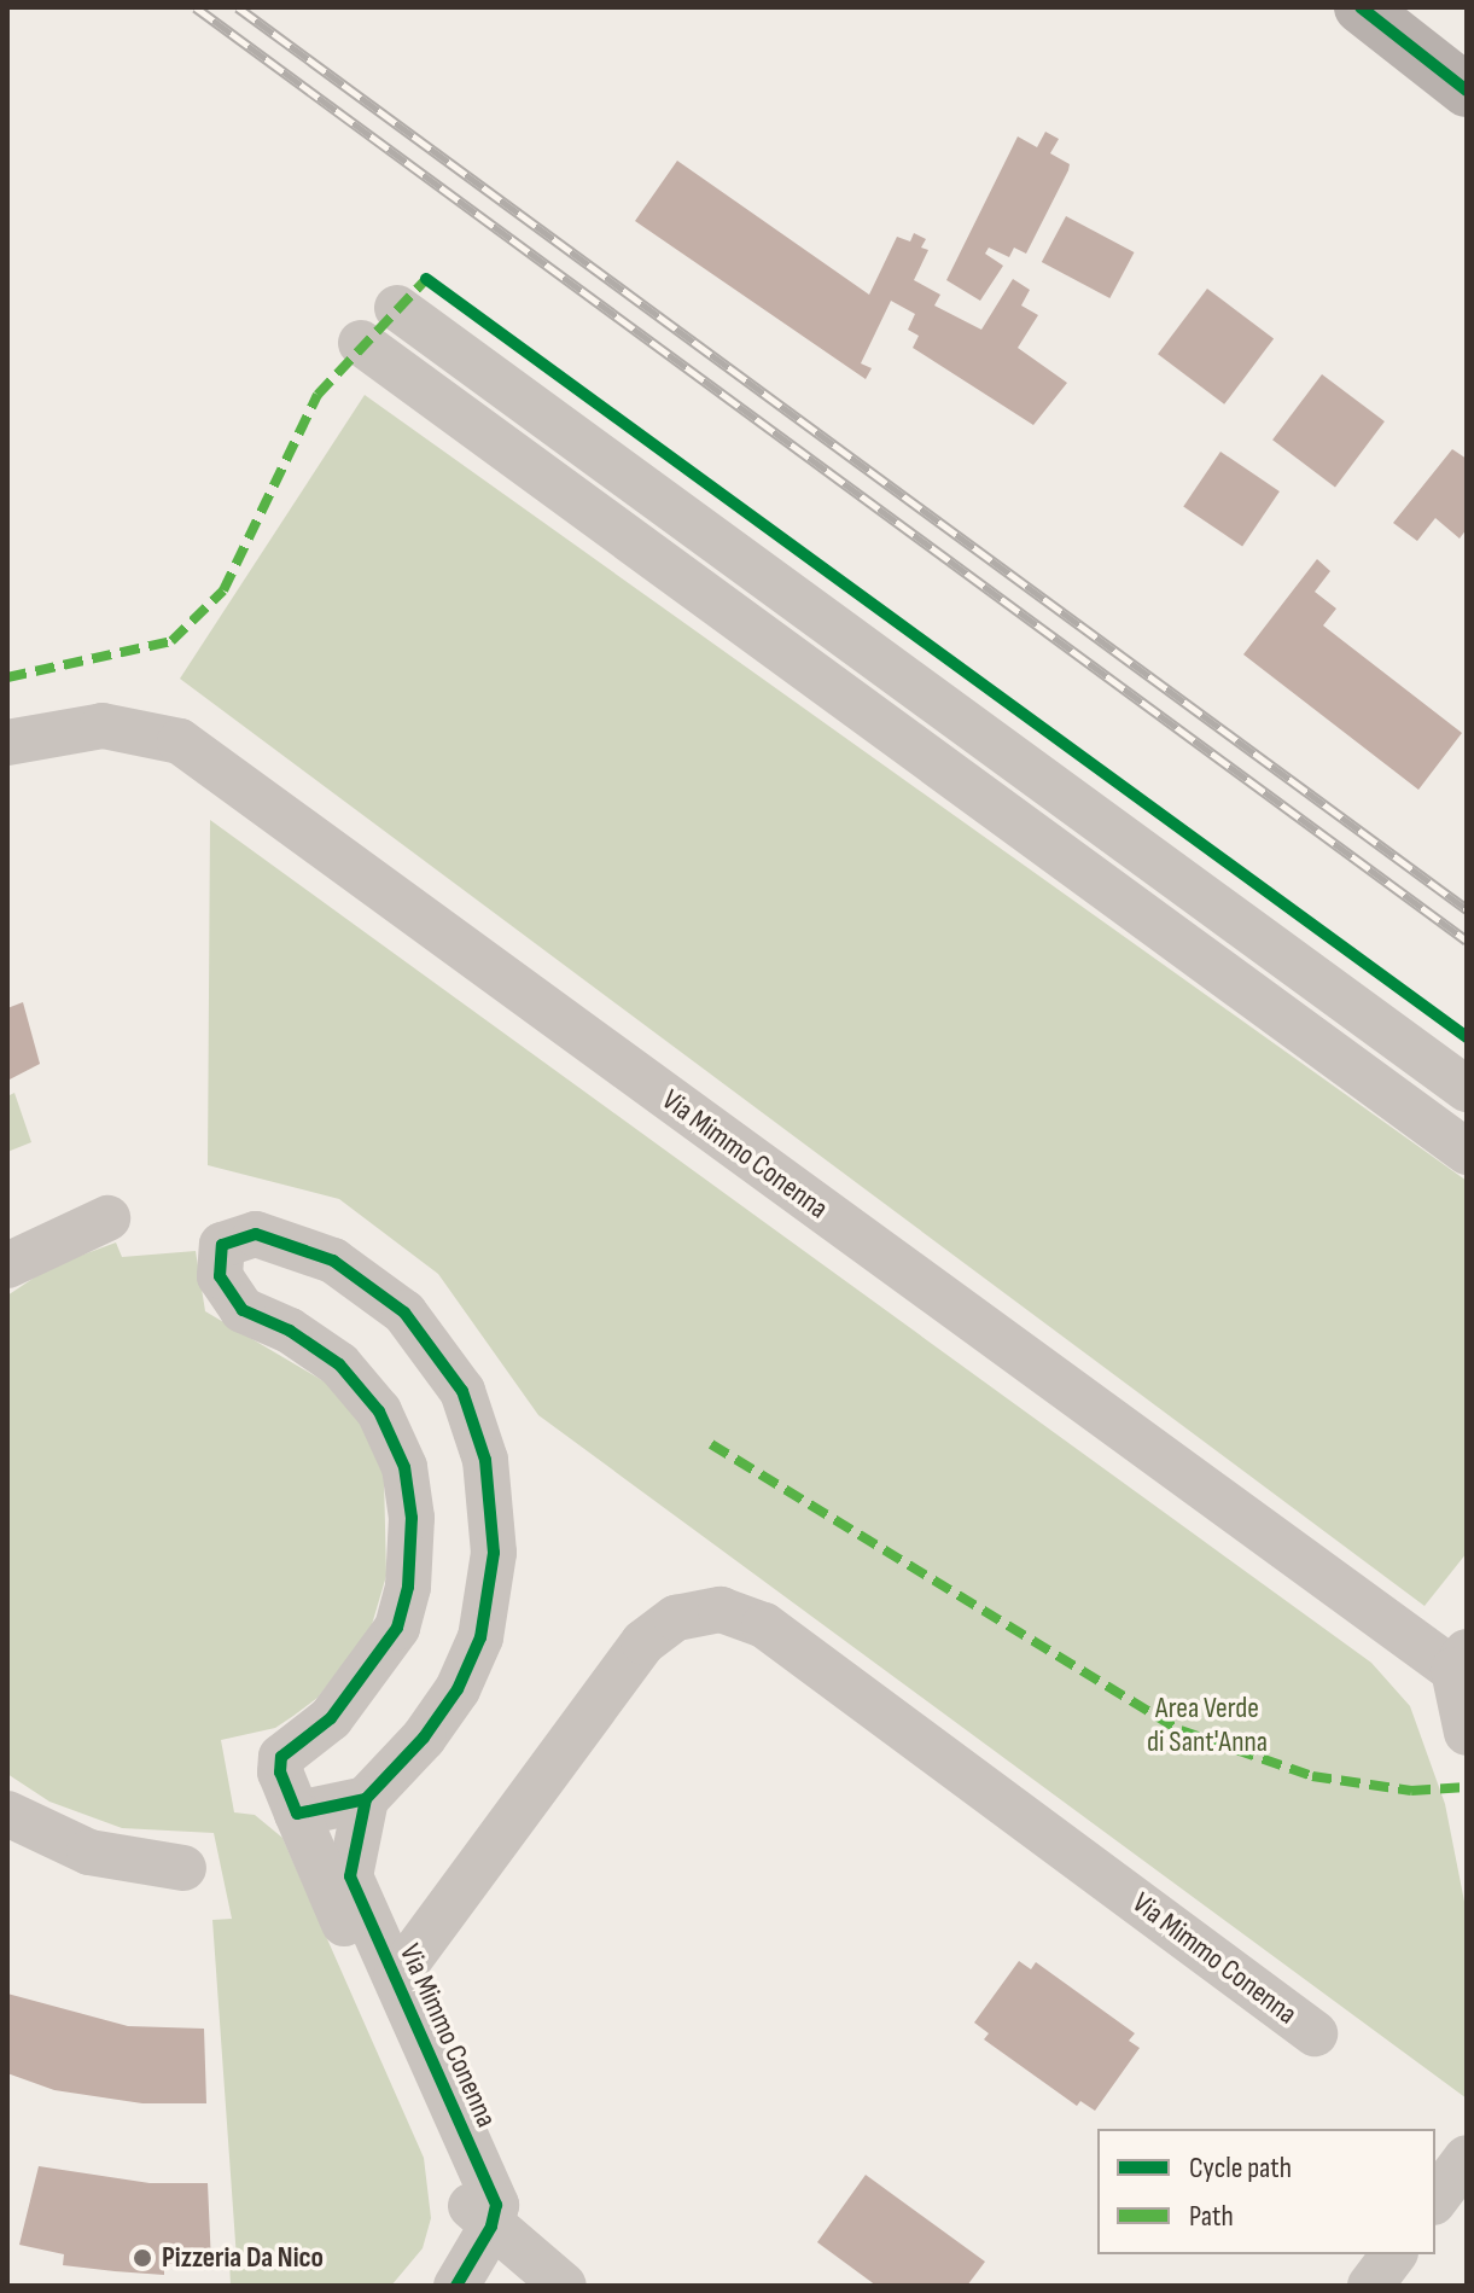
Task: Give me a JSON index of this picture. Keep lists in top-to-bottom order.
{
  "streets": {
    "street": ["Via Mimmo Conenna"]
  },
  "parks": ["Area Verde di Sant'Anna"],
  "places": ["Pizzeria Da Nico"],
  "legend": ["Cycle path", "Path"]
}
